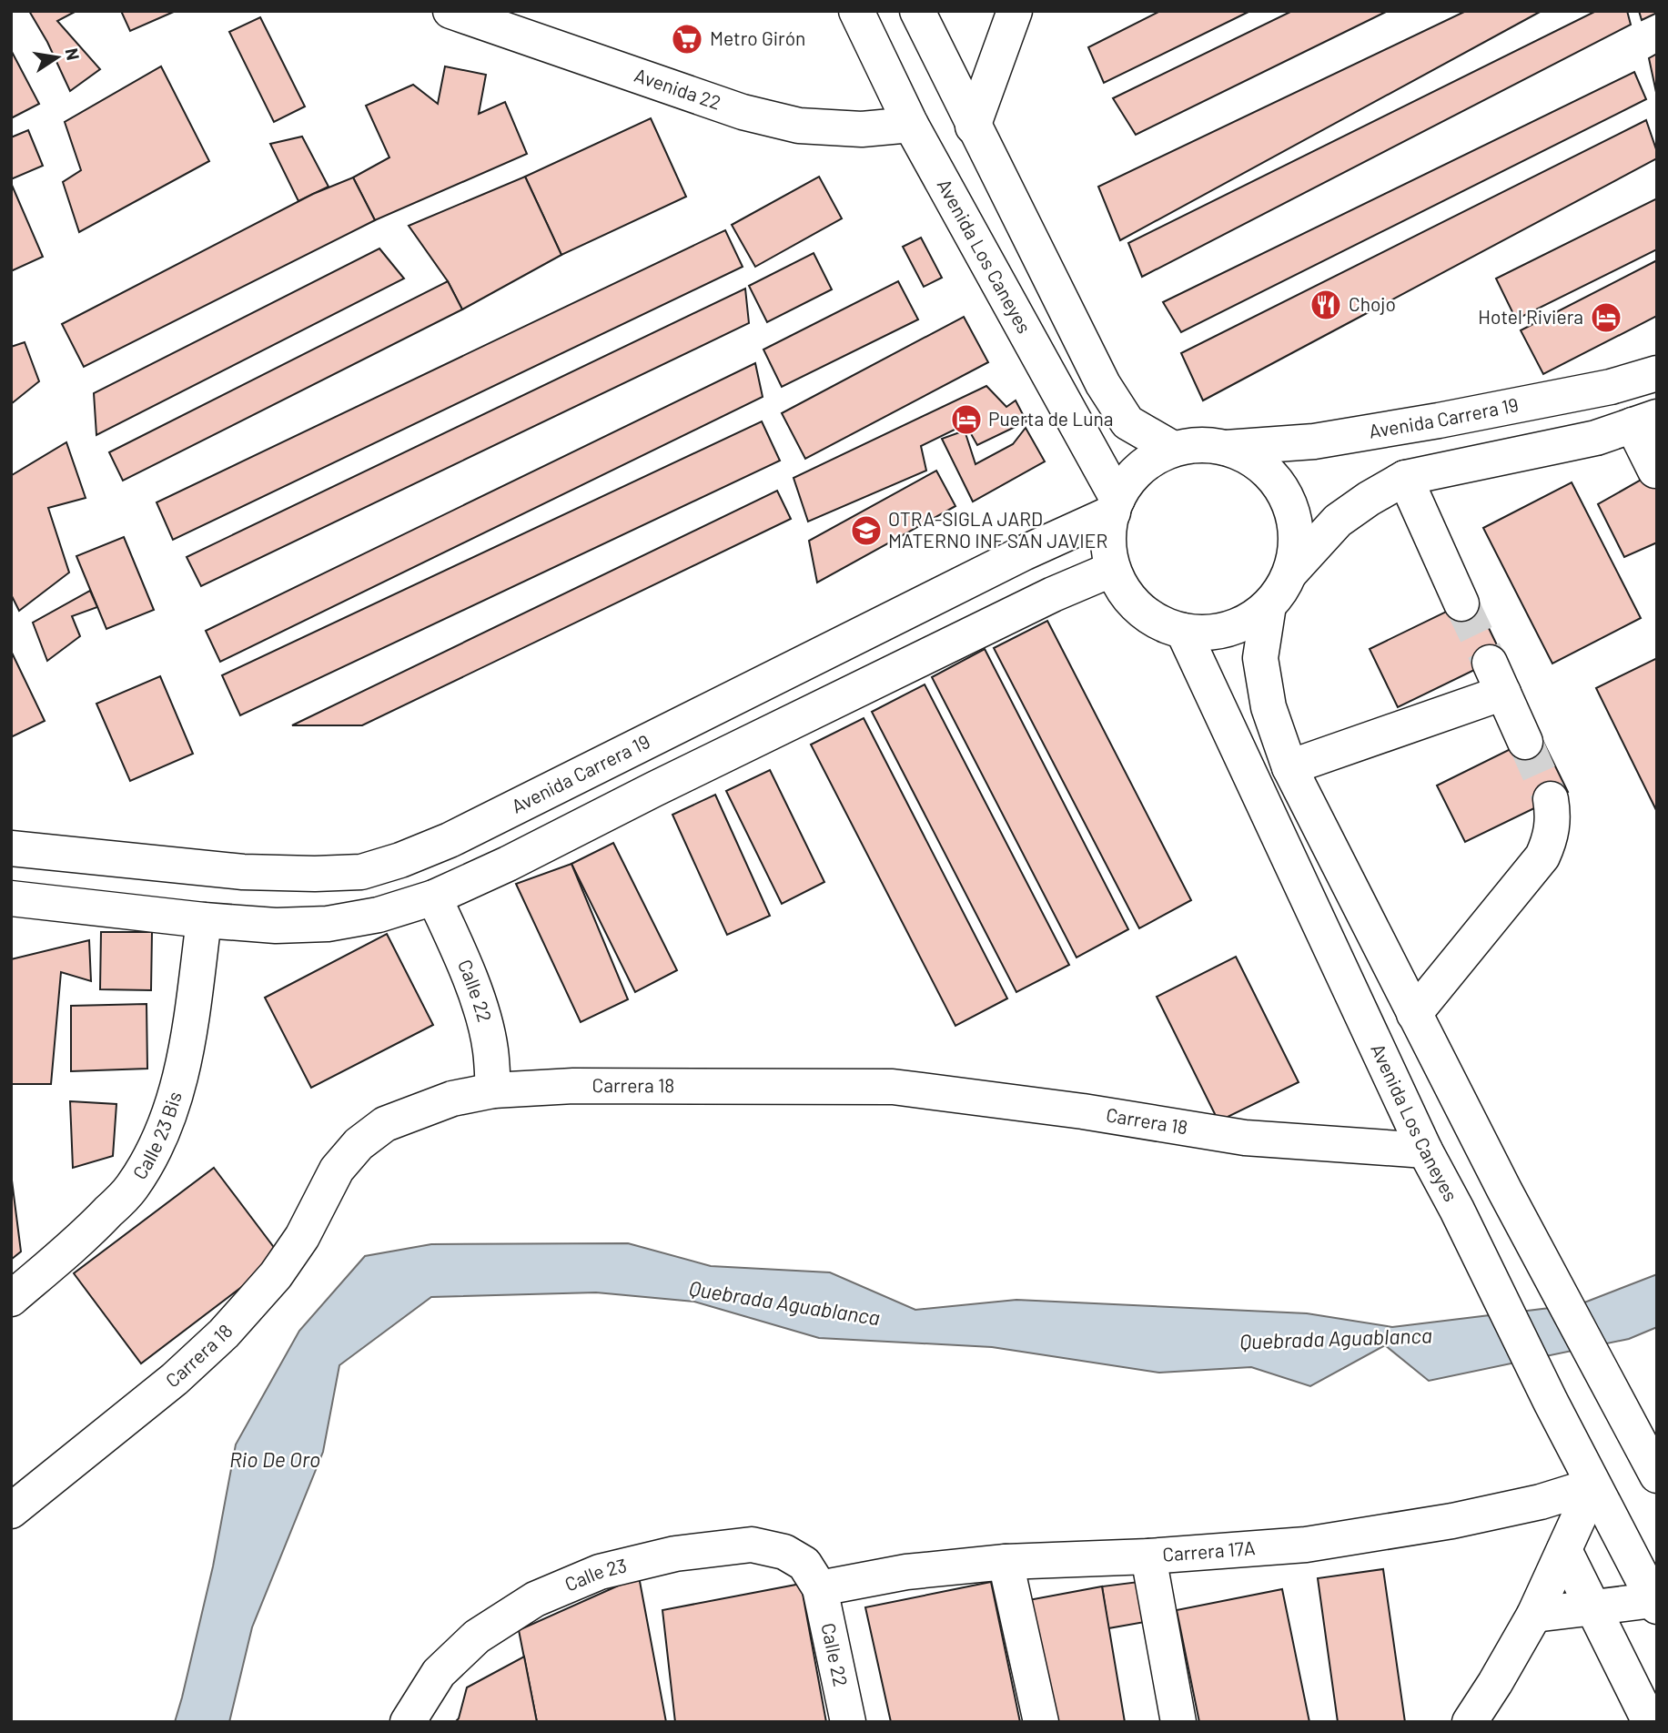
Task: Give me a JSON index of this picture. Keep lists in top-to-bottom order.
{
  "streets": {
    "street": [
      "Avenida 22",
      "Avenida Los Caneyes",
      "Avenida Carrera 19",
      "Calle 22",
      "Carrera 18",
      "Calle 23 Bis",
      "Carrera 17A",
      "Calle 23"
    ]
  },
  "crossings": [
    ["Avenida 22", "Avenida Los Caneyes"],
    ["Avenida Los Caneyes", "Avenida Carrera 19"],
    ["Avenida Los Caneyes", "Carrera 18"],
    ["Avenida Los Caneyes", "Carrera 17A"],
    ["Calle 22", "Carrera 18"],
    ["Calle 22", "Carrera 17A"],
    ["Calle 22", "Calle 23"],
    ["Carrera 17A", "Calle 23"]
  ],
  "water": ["Quebrada Aguablanca", "Rio De Oro"],
  "places": {
    "supermarket": ["Metro Girón"],
    "restaurant": ["Chojo"],
    "hotel": ["Hotel Riviera", "Puerta de Luna"],
    "school or university": ["OTRA-SIGLA JARD MATERNO INF SAN JAVIER"]
  },
  "north": "right"
}
